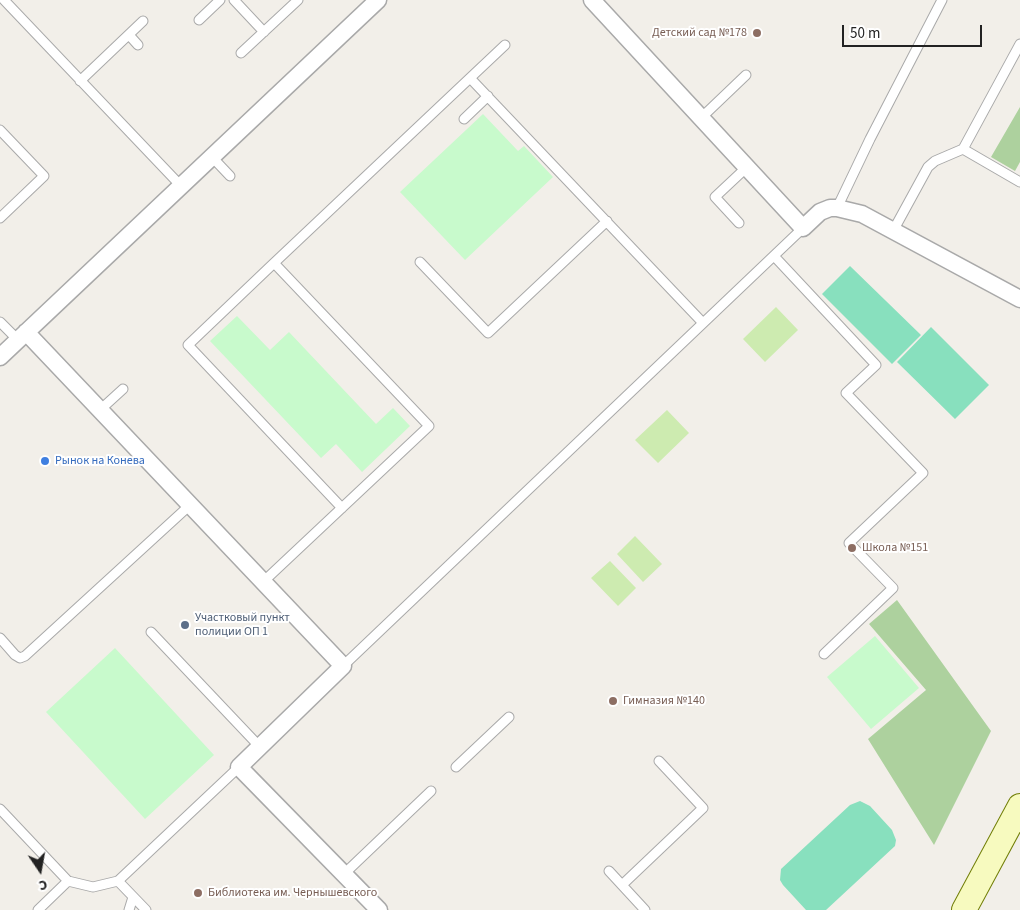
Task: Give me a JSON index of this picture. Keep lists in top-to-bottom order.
{
  "places": [
    "Детский сад №178",
    "Рынок на Конева",
    "Школа №151",
    "Участковый пункт полиции ОП 1",
    "Гимназия №140",
    "Библиотека им. Чернышевского"
  ],
  "scale_bar": "50 m",
  "north": "bottom"
}
